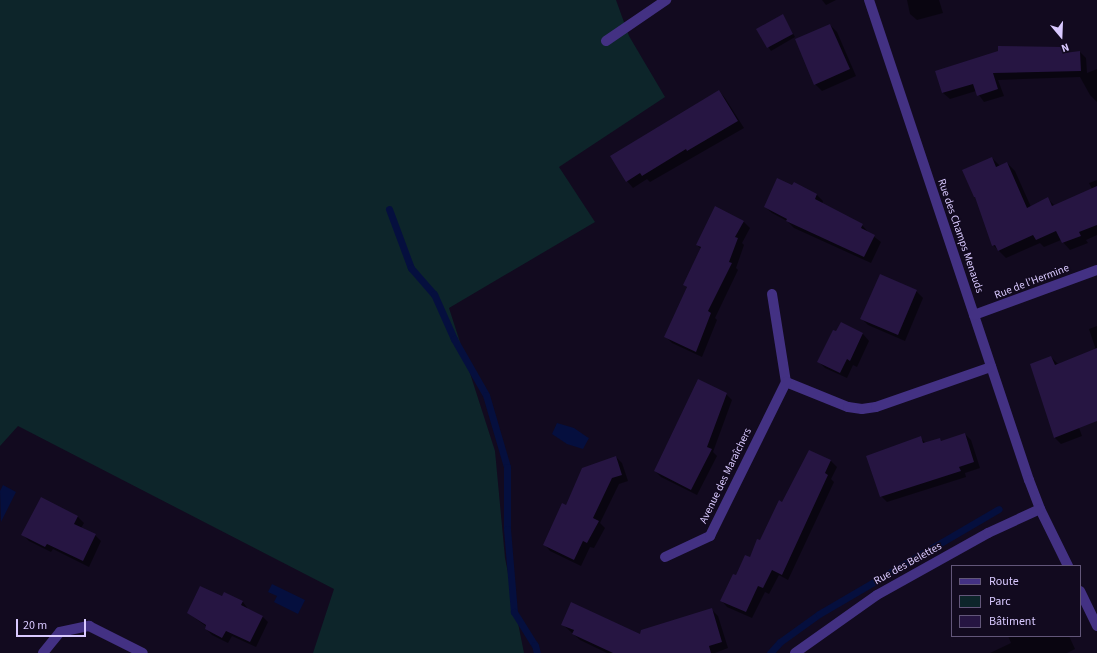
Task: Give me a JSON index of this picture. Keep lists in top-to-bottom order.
{
  "streets": {
    "street": [
      "Rue des Champs Menauds",
      "Rue de l'Hermine",
      "Avenue des Maraîchers",
      "Rue des Belettes"
    ]
  },
  "crossings": [
    ["Rue des Champs Menauds", "Rue de l'Hermine"],
    ["Rue des Champs Menauds", "Rue des Belettes"]
  ],
  "legend": ["Route", "Parc", "Bâtiment"],
  "scale_bar": "20 m",
  "north": "bottom"
}
